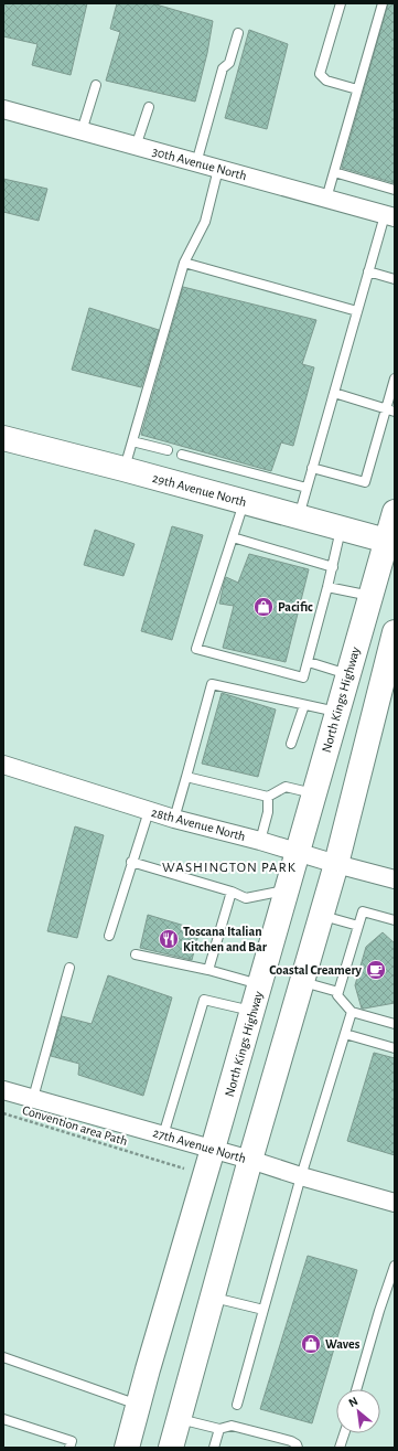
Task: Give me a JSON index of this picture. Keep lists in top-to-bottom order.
{
  "streets": {
    "main road": ["29th Avenue North", "North Kings Highway"],
    "street": ["30th Avenue North", "28th Avenue North", "27th Avenue North"],
    "path": ["Convention area Path"]
  },
  "crossings": [
    ["29th Avenue North", "North Kings Highway"],
    ["North Kings Highway", "28th Avenue North"],
    ["North Kings Highway", "Convention area Path"],
    ["North Kings Highway", "27th Avenue North"],
    ["Convention area Path", "27th Avenue North"]
  ],
  "districts": ["WASHINGTON PARK"],
  "places": {
    "shop": ["Pacific", "Waves"],
    "restaurant": ["Toscana Italian Kitchen and Bar"],
    "cafe": ["Coastal Creamery"]
  },
  "north": "top left"
}
